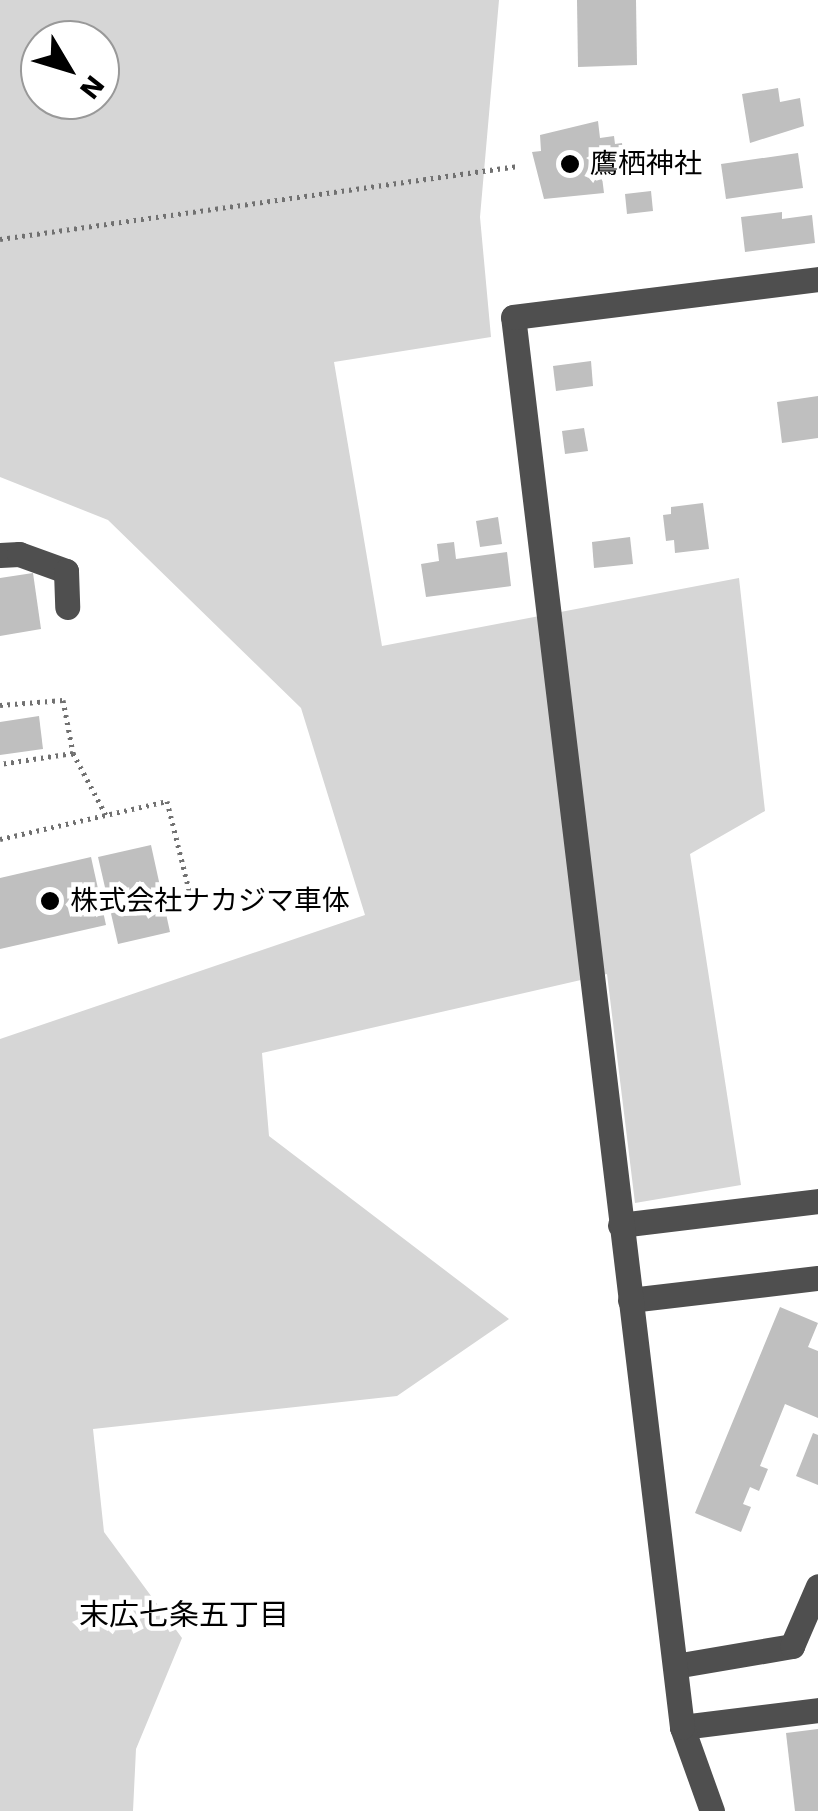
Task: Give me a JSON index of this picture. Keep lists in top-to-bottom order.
{
  "districts": ["末広七条五丁目"],
  "places": ["鷹栖神社", "株式会社ナカジマ車体"],
  "north": "bottom right"
}
